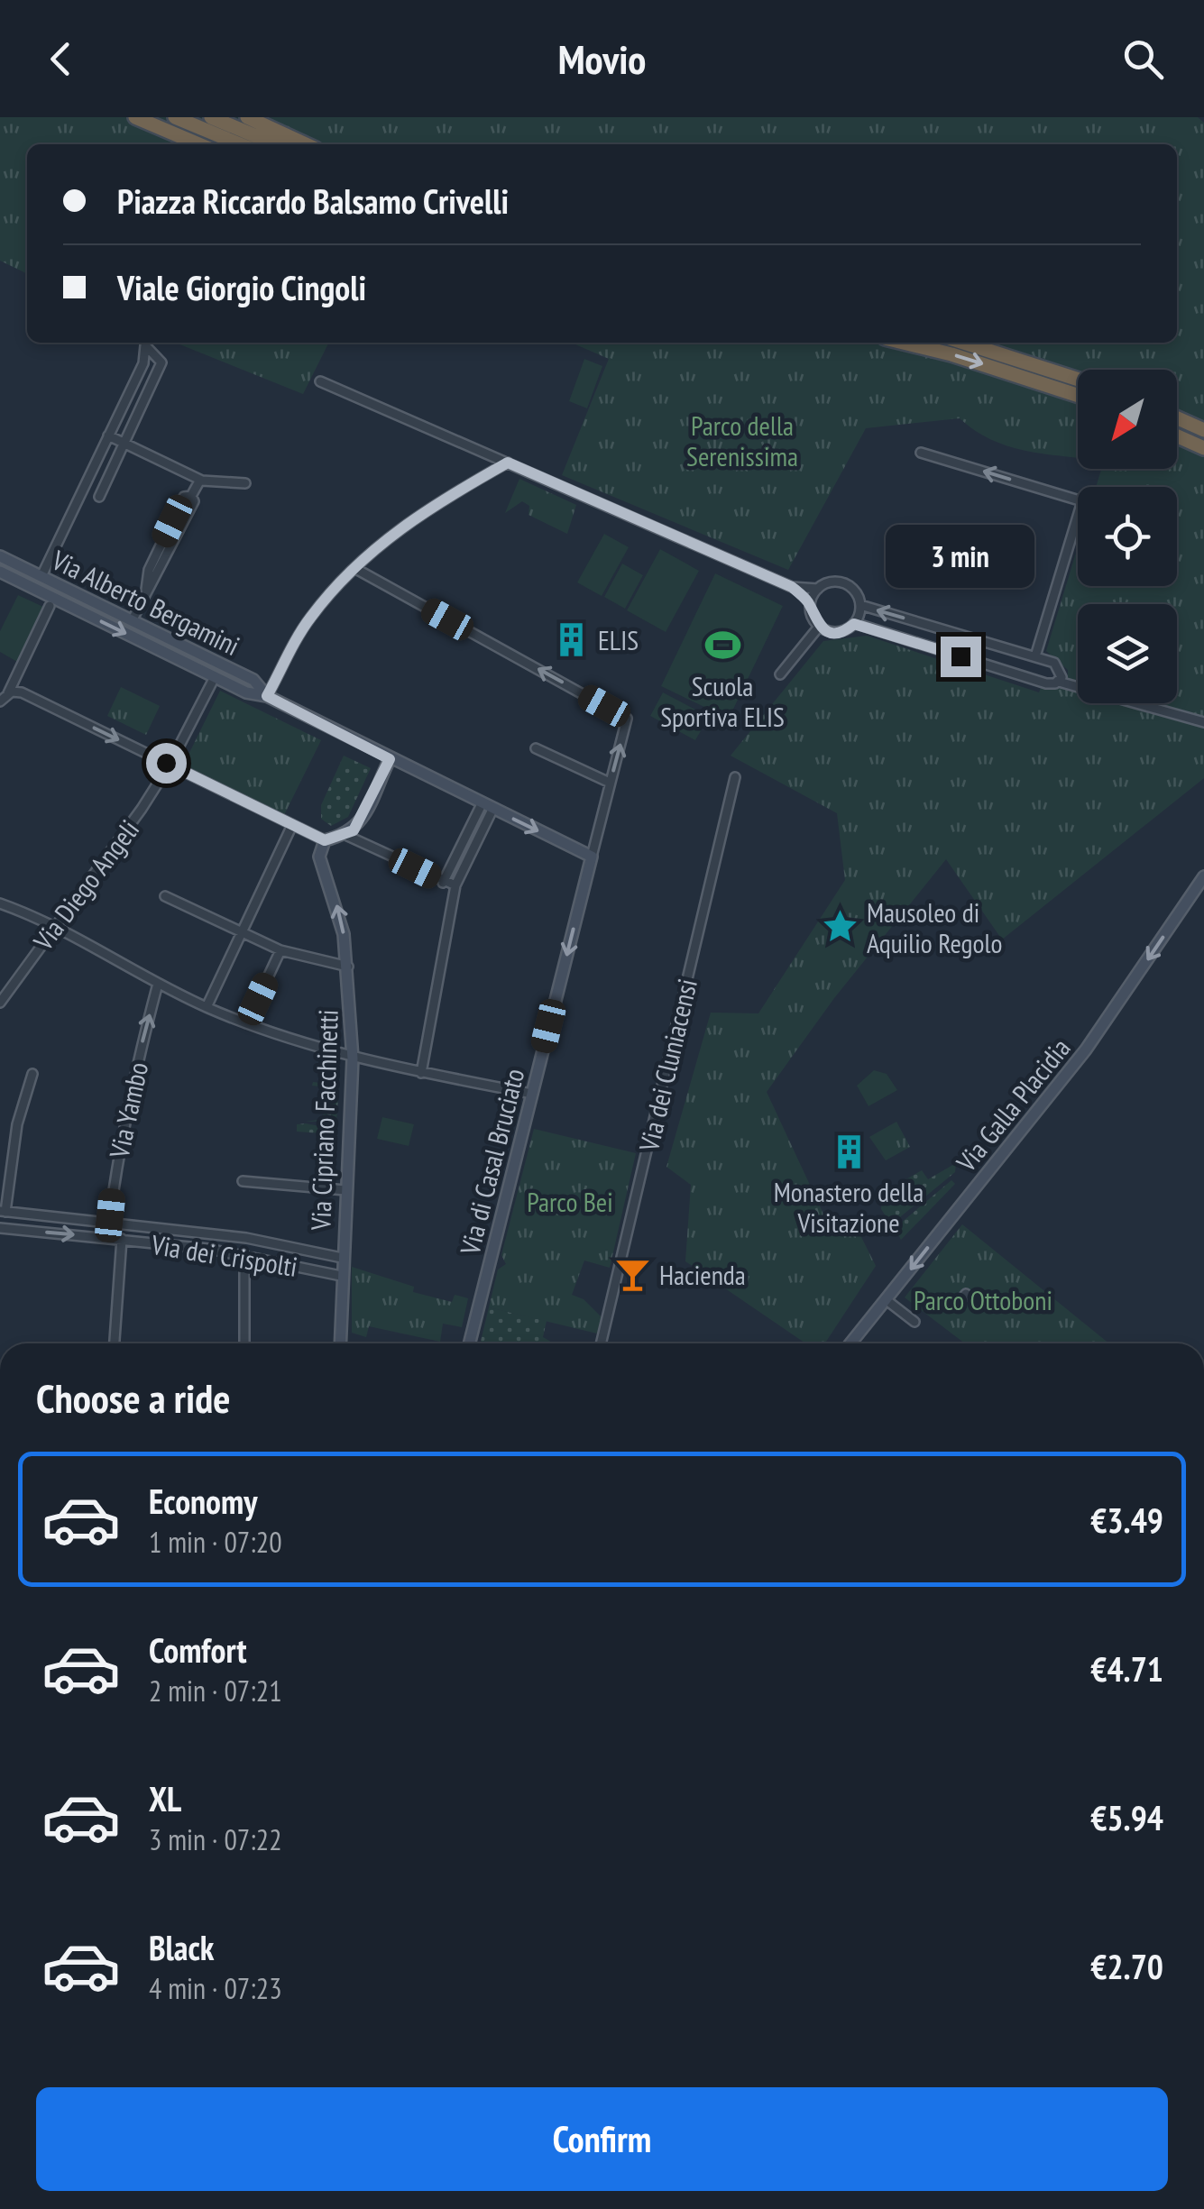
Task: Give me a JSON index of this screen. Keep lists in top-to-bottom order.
{
  "streets": {
    "street": [
      "Via Alberto Bergamini",
      "Via Diego Angeli",
      "Via dei Cluniacensi",
      "Via Galla Placidia",
      "Via Yambo",
      "Via Cipriano Facchinetti",
      "Via di Casal Bruciato",
      "Via dei Crispolti"
    ]
  },
  "crossings": [
    ["Via Alberto Bergamini", "Via Diego Angeli"],
    ["Via Yambo", "Via dei Crispolti"],
    ["Via Cipriano Facchinetti", "Via dei Crispolti"]
  ],
  "one_way": ["Via Galla Placidia", "Via Yambo"],
  "parks": ["Parco della Serenissima", "Parco Bei", "Parco Ottoboni"],
  "places": {
    "building": ["ELIS", "Monastero della Visitazione"],
    "sports": ["Scuola Sportiva ELIS"],
    "place": ["Mausoleo di Aquilio Regolo"],
    "bar": ["Hacienda"]
  },
  "north": "bottom left",
  "page": {
    "header": "Movio",
    "banner": ["Piazza Riccardo Balsamo Crivelli", "Viale Giorgio Cingoli"],
    "bubble": "3 min",
    "heading": "Choose a ride",
    "list": [
      {
        "name": "Economy",
        "note": "1 min · 07:20",
        "value": "€3.49"
      },
      {
        "name": "Comfort",
        "note": "2 min · 07:21",
        "value": "€4.71"
      },
      {
        "name": "XL",
        "note": "3 min · 07:22",
        "value": "€5.94"
      },
      {
        "name": "Black",
        "note": "4 min · 07:23",
        "value": "€2.70"
      }
    ],
    "buttons": "Confirm"
  }
}
